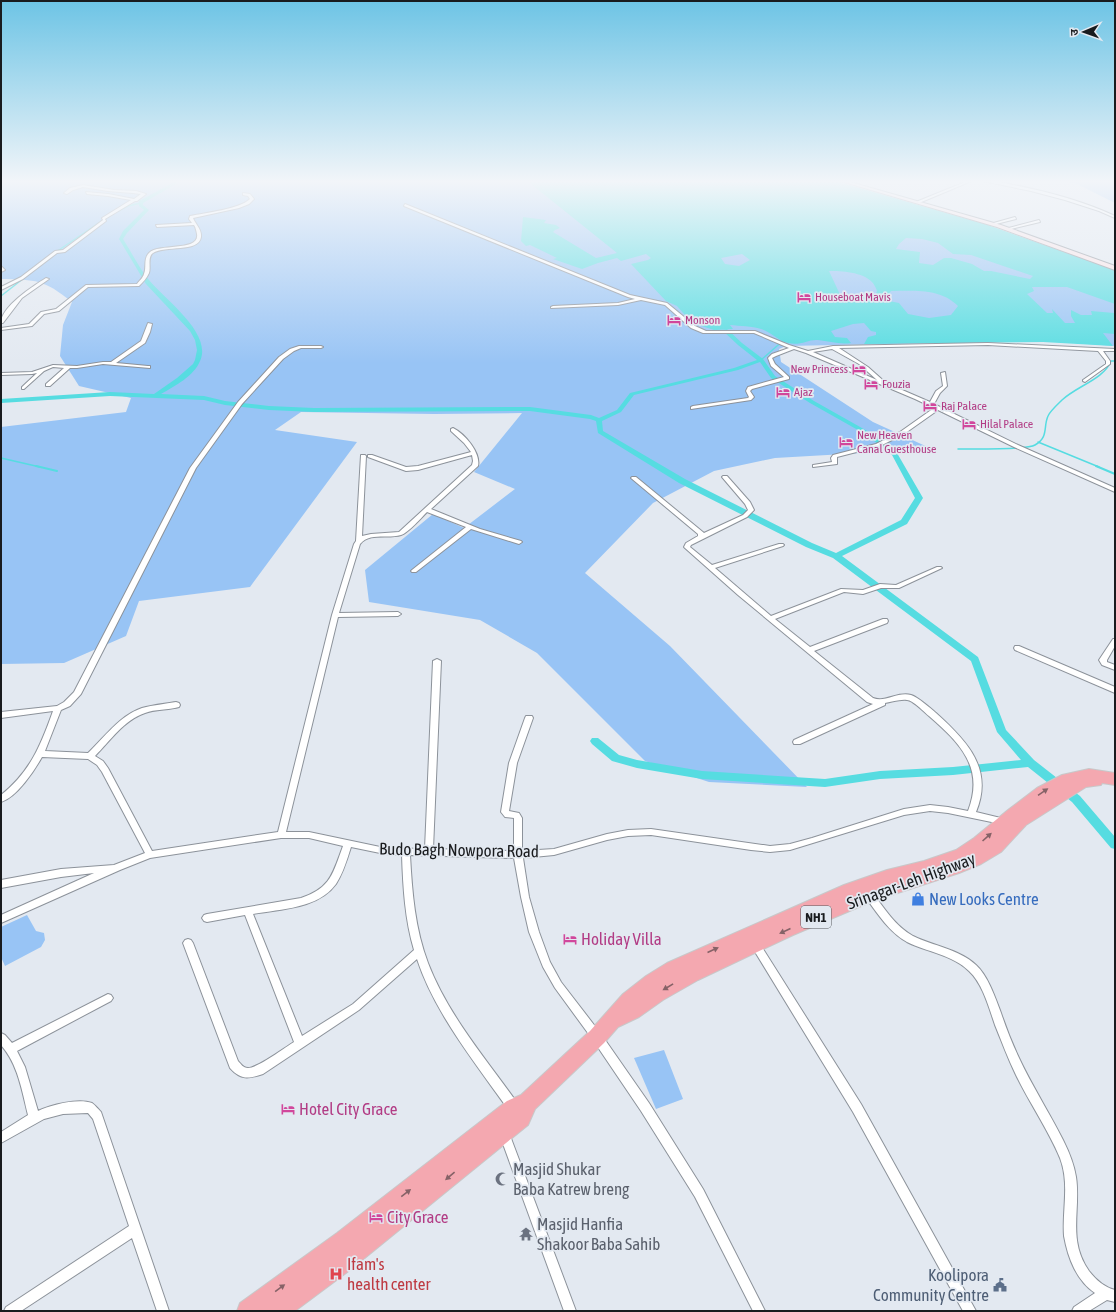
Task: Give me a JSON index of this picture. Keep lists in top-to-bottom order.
{
  "streets": {
    "highway": ["Srinagar-Leh Highway", "NH1"],
    "street": ["Budo Bagh Nowpora Road"]
  },
  "crossings": [
    ["Budo Bagh Nowpora Road", "Srinagar-Leh Highway"],
    ["Budo Bagh Nowpora Road", "NH1"],
    ["Srinagar-Leh Highway", "NH1"]
  ],
  "places": {
    "hotel": [
      "Houseboat Mavis",
      "Monson",
      "New Princess",
      "Fouzia",
      "Ajaz",
      "Raj Palace",
      "Hilal Palace",
      "New Heaven Canal Guesthouse",
      "Holiday Villa",
      "Hotel City Grace",
      "City Grace"
    ],
    "shop": ["New Looks Centre"],
    "mosque": ["Masjid Shukar Baba Katrew breng"],
    "temple": ["Masjid Hanfia Shakoor Baba Sahib"],
    "hospital": ["Ifam's health center"],
    "public building": ["Koolipora Community Centre"]
  },
  "north": "left"
}
